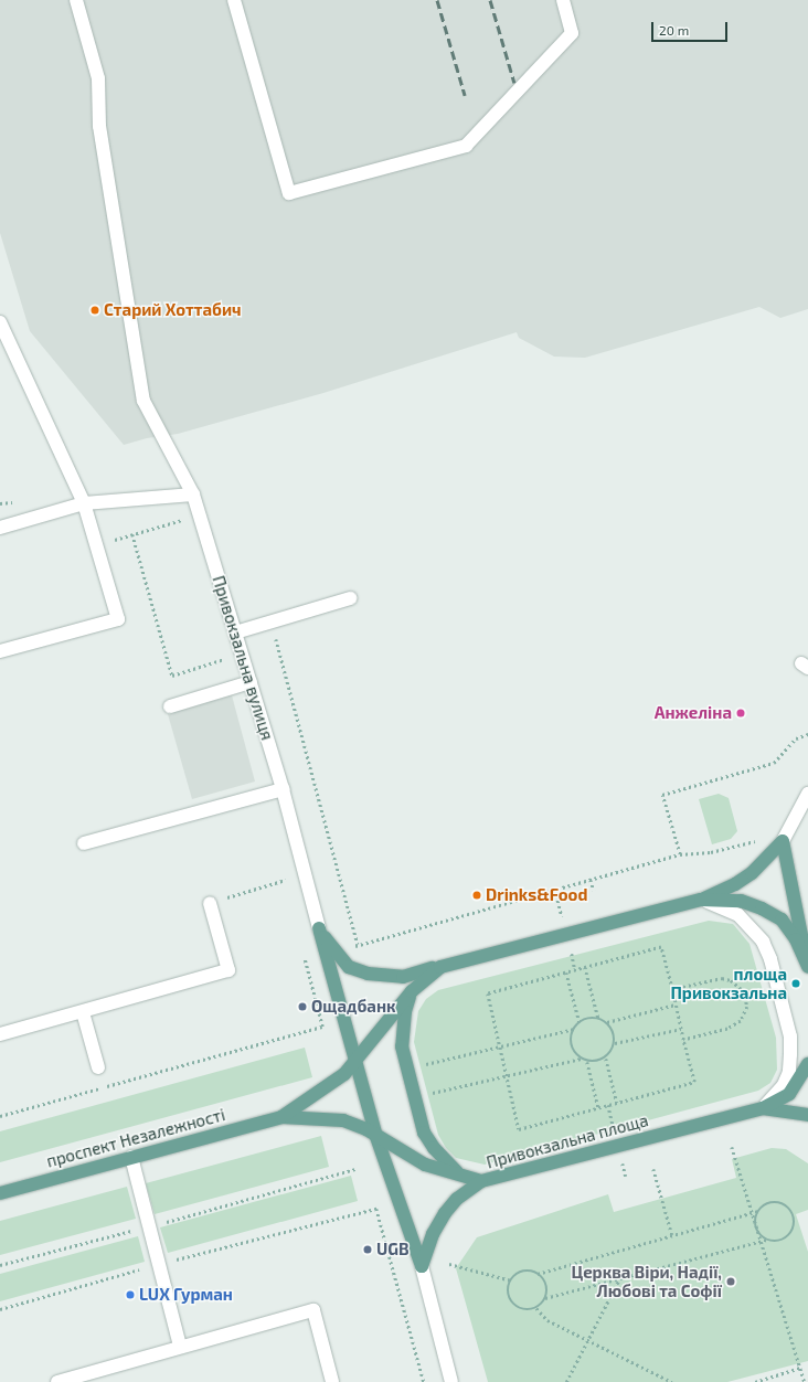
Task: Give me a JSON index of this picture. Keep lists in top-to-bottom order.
{
  "streets": {
    "main road": ["проспект Незалежності", "Привокзальна площа"],
    "street": ["Привокзальна вулиця"]
  },
  "crossings": [
    ["проспект Незалежності", "Привокзальна площа"]
  ],
  "places": [
    "Старий Хоттабич",
    "Анжеліна",
    "Drinks&Food",
    "площа Привокзальна",
    "Ощадбанк",
    "UGB",
    "Церква Віри, Надії, Любові та Софії",
    "LUX Гурман"
  ],
  "scale_bar": "20 m"
}
